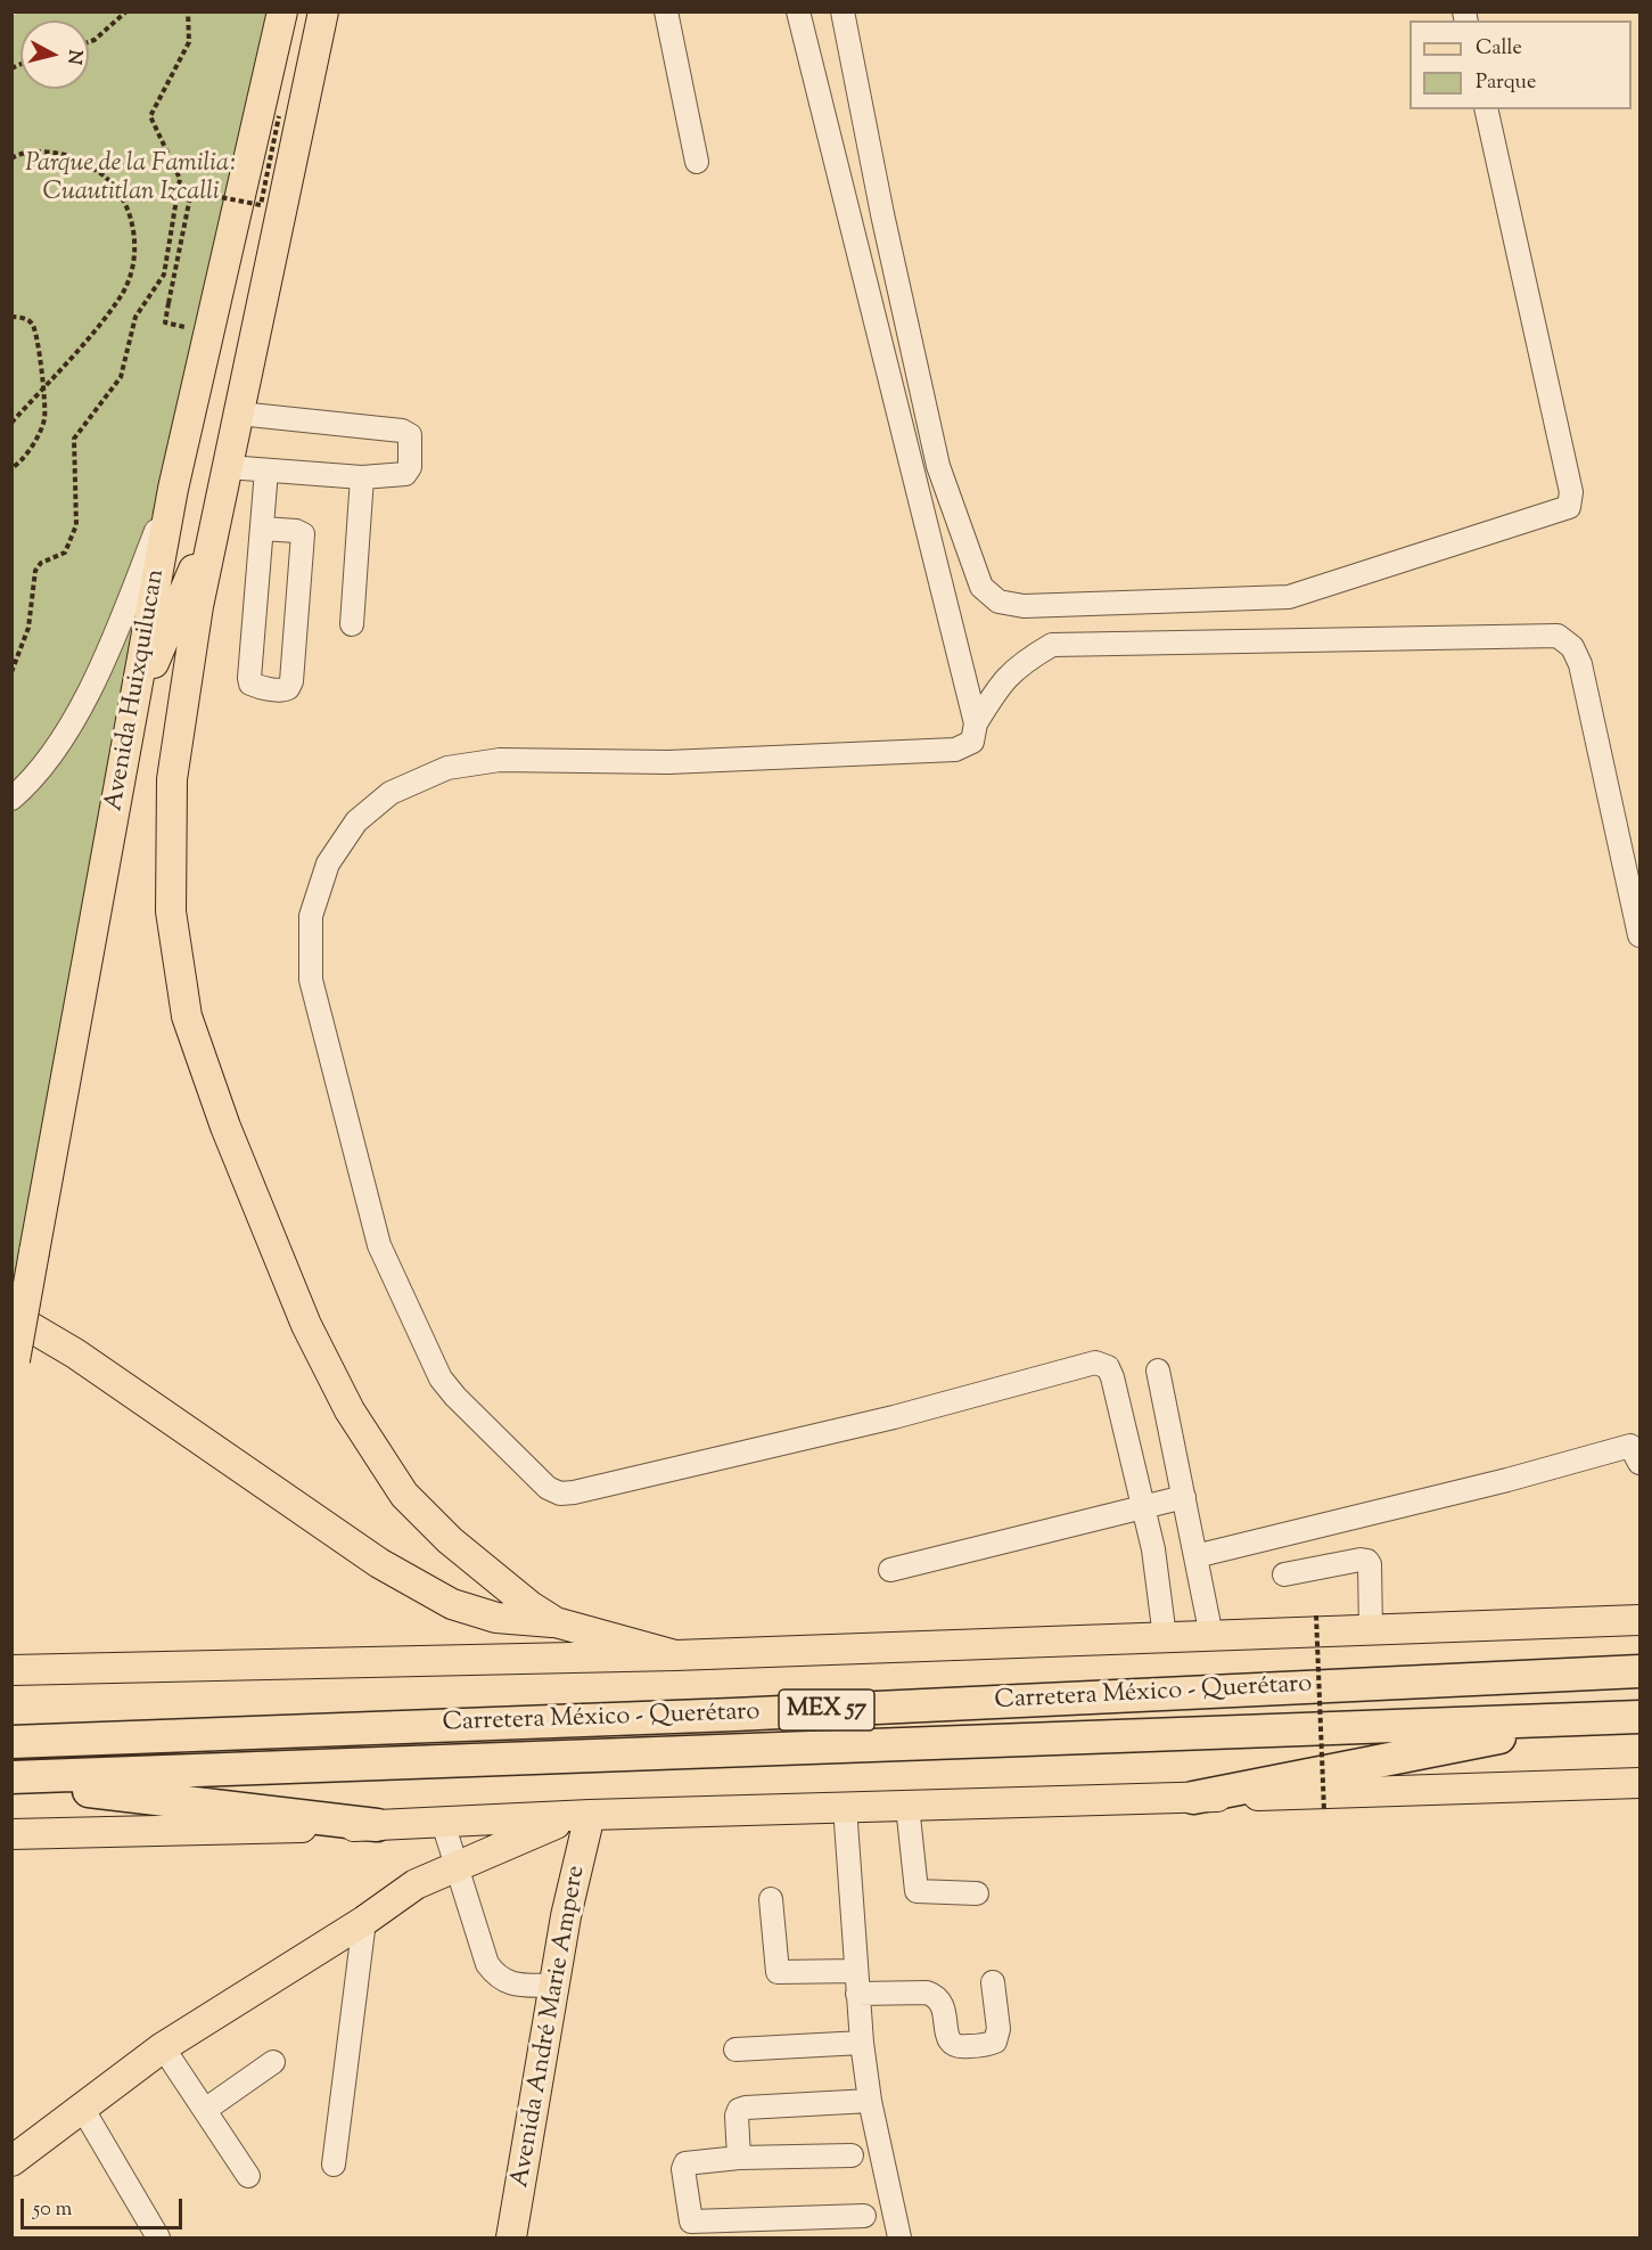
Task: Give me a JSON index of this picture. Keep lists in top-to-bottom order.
{
  "streets": {
    "highway": ["Carretera México - Querétaro", "MEX 57"],
    "main road": ["Avenida Huixquilucan", "Avenida André Marie Ampere"]
  },
  "parks": ["Parque de la Familia: Cuautitlan Izcalli"],
  "legend": ["Calle", "Parque"],
  "scale_bar": "50 m",
  "north": "right"
}
